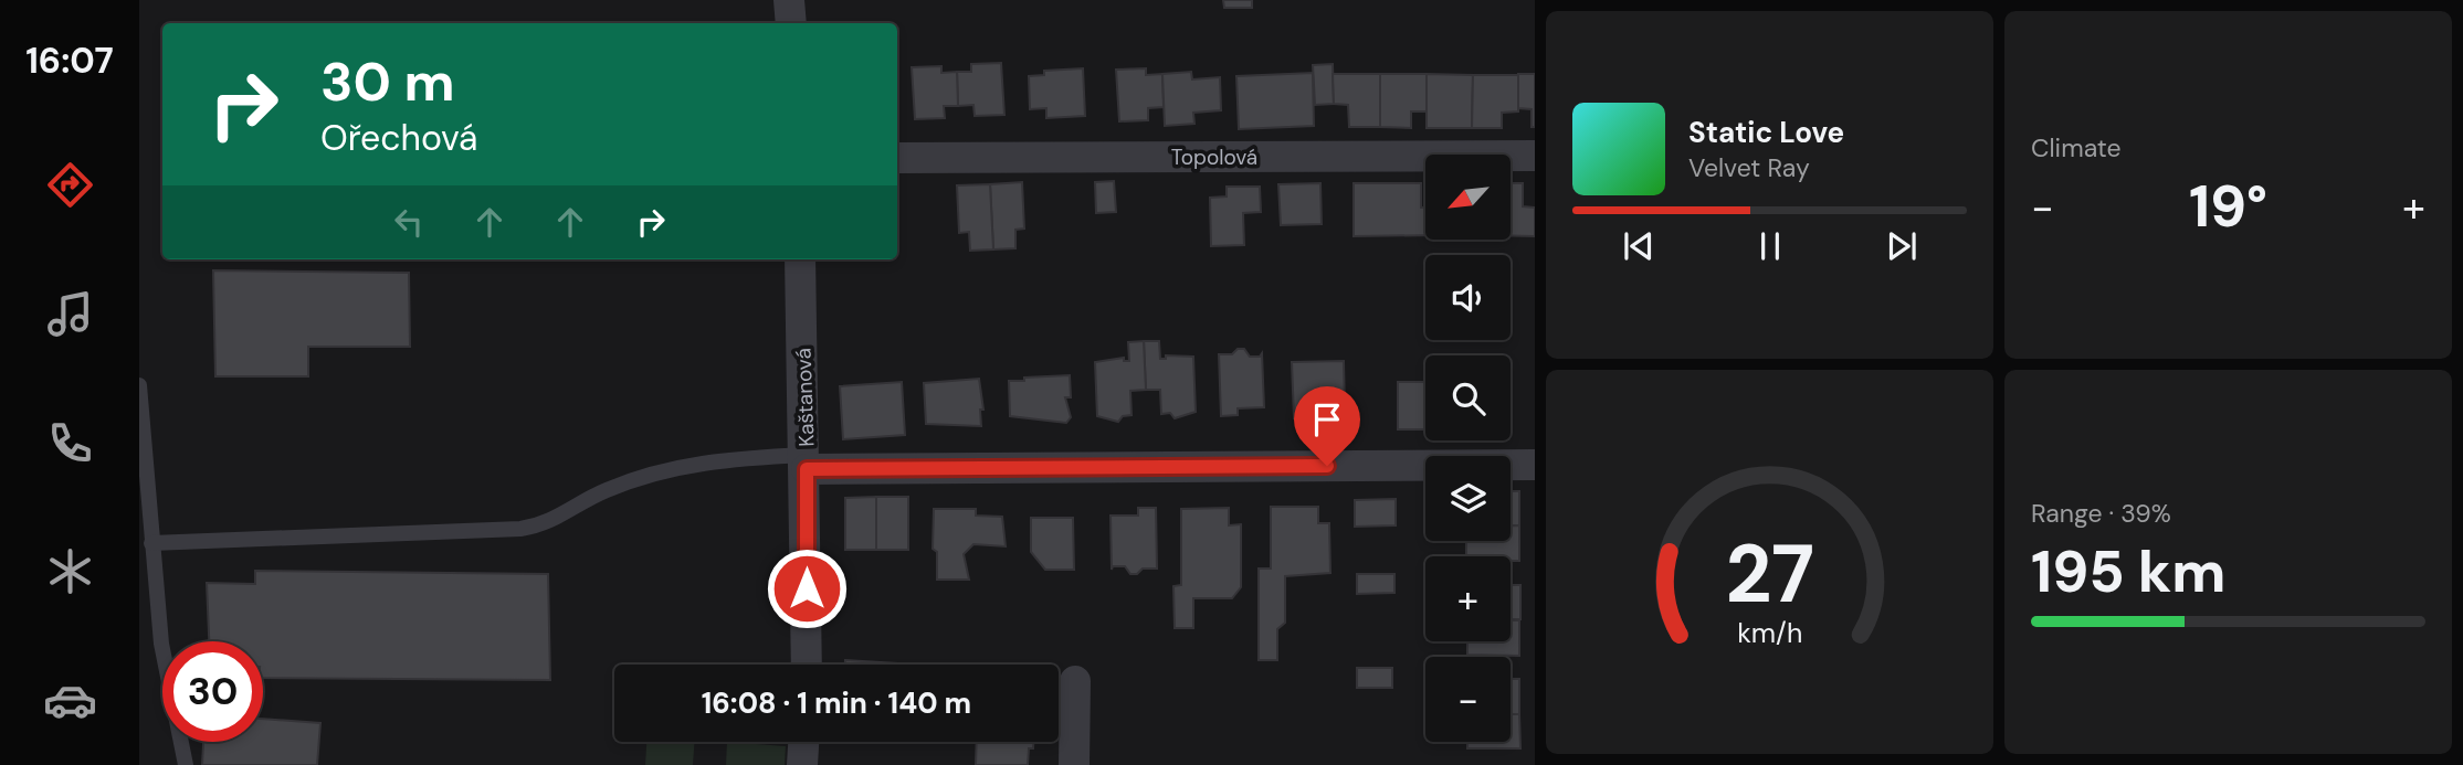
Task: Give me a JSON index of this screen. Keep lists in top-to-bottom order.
{
  "streets": {
    "street": ["Topolová", "Kaštanová"]
  },
  "north": "bottom left",
  "page": {
    "tabs": "16:07",
    "tile": [
      "Climate",
      ["Range · 39%", "195 km"]
    ],
    "turn": ["30 m", "Ořechová"],
    "song": ["Static Love", "Velvet Ray"],
    "map_buttons": ["+", "−"],
    "heat": ["−", "19°", "+"],
    "limit": "30",
    "trip": "16:08 · 1 min · 140 m",
    "gauge": ["27", "km/h"]
  }
}
